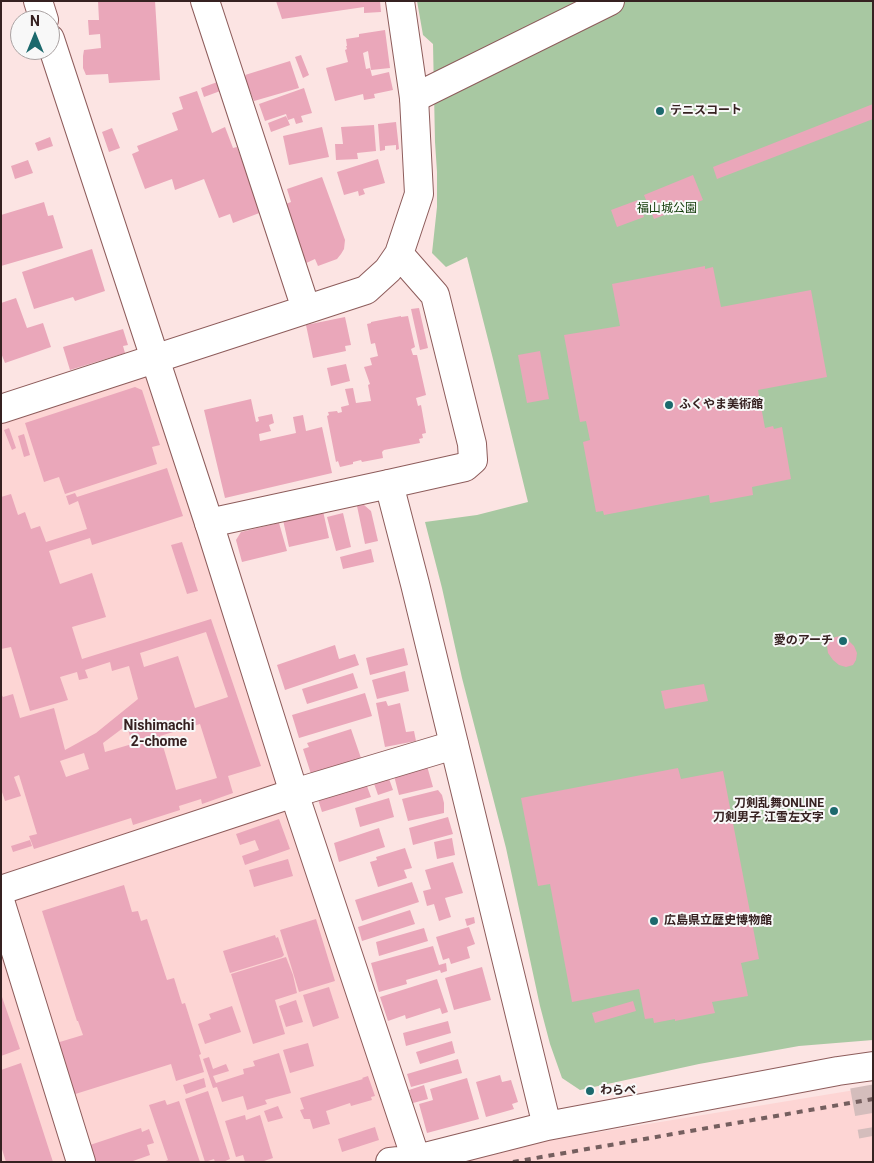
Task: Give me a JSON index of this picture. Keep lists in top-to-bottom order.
{
  "districts": ["Nishimachi 2-chome"],
  "parks": ["福山城公園"],
  "places": [
    "テニスコート",
    "ふくやま美術館",
    "愛のアーチ",
    "刀剣乱舞ONLINE 刀剣男子 江雪左文字",
    "広島県立歴史博物館",
    "わらべ"
  ],
  "north": "top"
}
